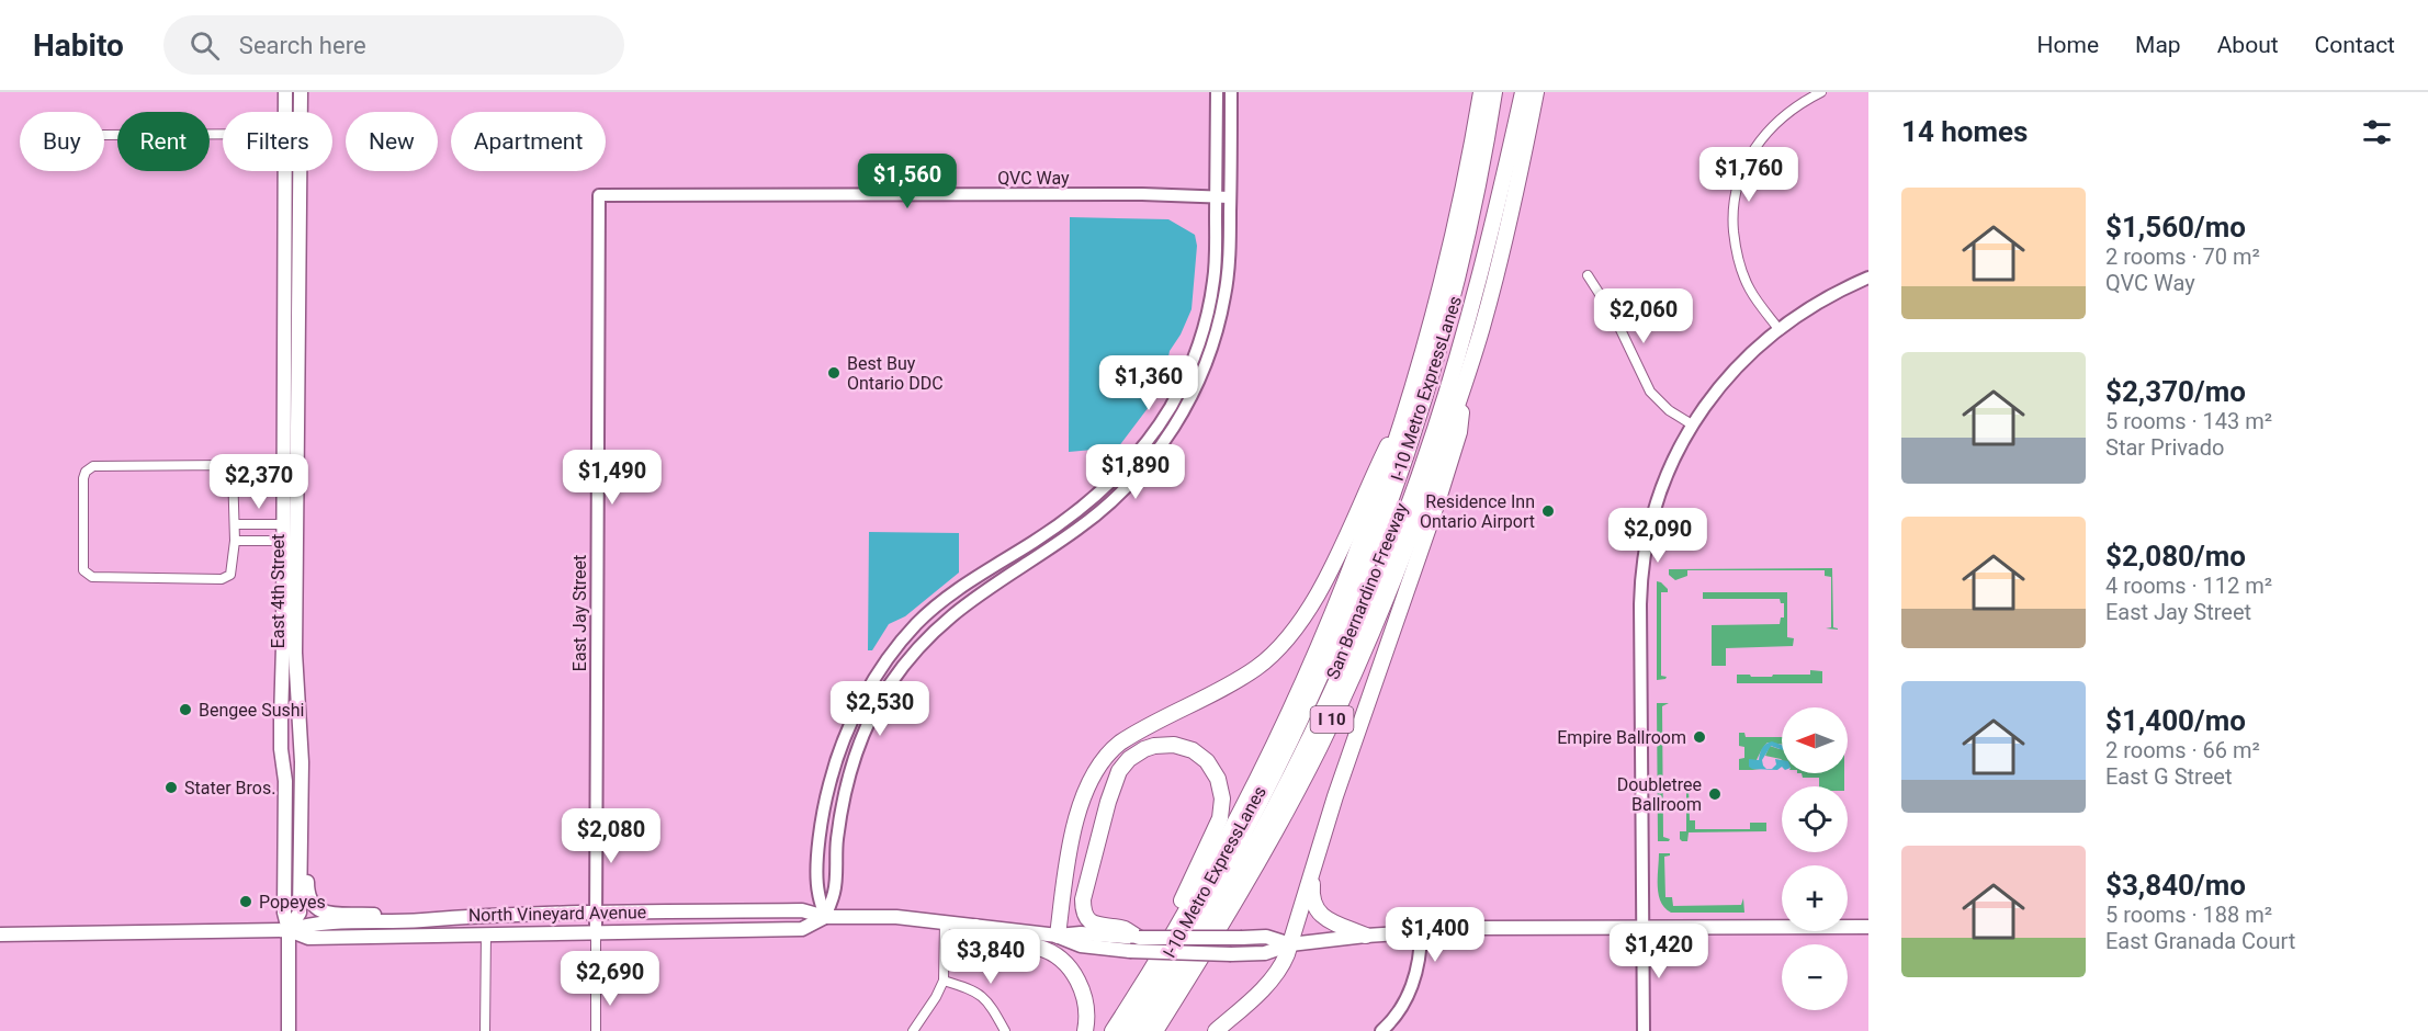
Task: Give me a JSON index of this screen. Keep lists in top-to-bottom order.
{
  "streets": {
    "highway": ["I-10 Metro ExpressLanes", "San Bernardino Freeway", "I 10"],
    "main road": ["East 4th Street", "North Vineyard Avenue"],
    "street": ["QVC Way", "East Jay Street"]
  },
  "crossings": [
    ["QVC Way", "East Jay Street"],
    ["East 4th Street", "North Vineyard Avenue"],
    ["East Jay Street", "North Vineyard Avenue"]
  ],
  "places": [
    "Best Buy Ontario DDC",
    "Residence Inn Ontario Airport",
    "Bengee Sushi",
    "Empire Ballroom",
    "Stater Bros.",
    "Doubletree Ballroom",
    "Popeyes"
  ],
  "north": "left",
  "page": {
    "header": "Habito",
    "search": "Search here",
    "nav": [
      "Home",
      "Map",
      "About",
      "Contact"
    ],
    "heading": "14 homes",
    "chip": [
      "Buy",
      "Rent",
      "Filters",
      "New",
      "Apartment"
    ],
    "price": [
      "$1,760",
      "$1,560",
      "$2,060",
      "$1,360",
      "$1,890",
      "$1,490",
      "$2,370",
      "$2,090",
      "$2,530",
      "$2,080",
      "$1,400",
      "$1,420",
      "$3,840",
      "$2,690"
    ],
    "list": [
      {
        "name": "$1,560/mo",
        "note": "2 rooms · 70 m² · QVC Way"
      },
      {
        "name": "$2,370/mo",
        "note": "5 rooms · 143 m² · Star Privado"
      },
      {
        "name": "$2,080/mo",
        "note": "4 rooms · 112 m² · East Jay Street"
      },
      {
        "name": "$1,400/mo",
        "note": "2 rooms · 66 m² · East G Street"
      },
      {
        "name": "$3,840/mo",
        "note": "5 rooms · 188 m² · East Granada Court"
      }
    ],
    "map_buttons": ["+", "−"]
  }
}
